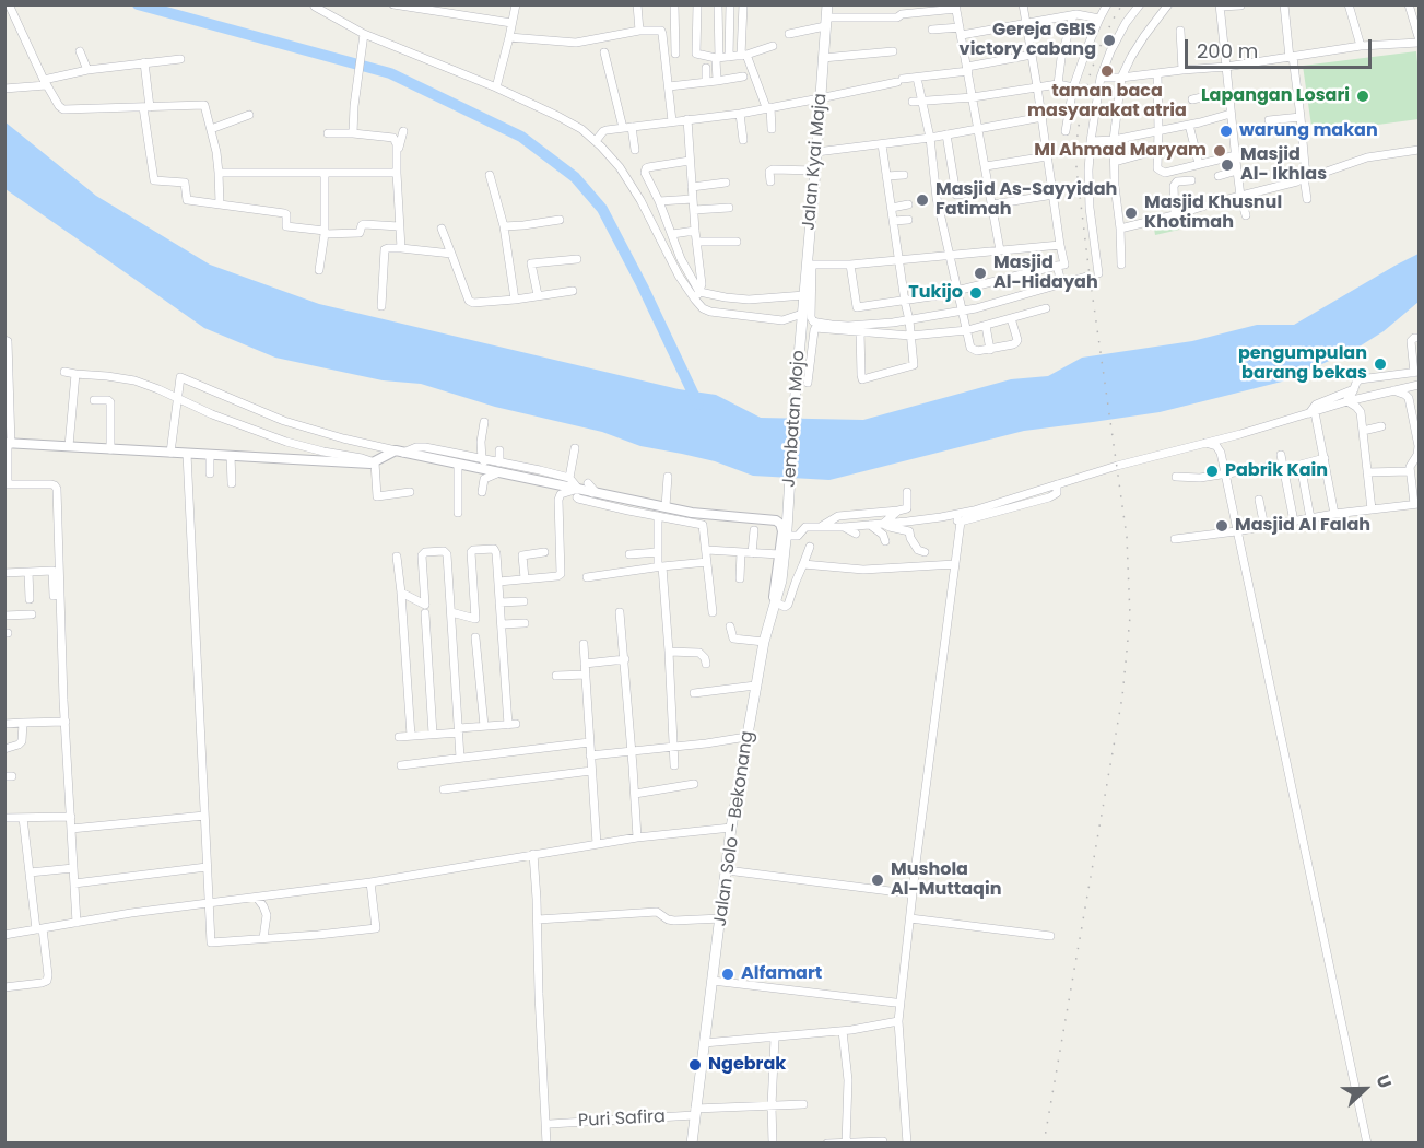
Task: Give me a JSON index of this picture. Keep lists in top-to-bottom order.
{
  "streets": {
    "main road": ["Jalan Kyai Maja", "Jembatan Mojo", "Jalan Solo - Bekonang"],
    "street": ["Puri Safira"]
  },
  "crossings": [
    ["Jalan Kyai Maja", "Jembatan Mojo"],
    ["Jembatan Mojo", "Jalan Solo - Bekonang"],
    ["Jalan Solo - Bekonang", "Puri Safira"]
  ],
  "places": [
    "Gereja GBIS victory cabang",
    "taman baca masyarakat atria",
    "Lapangan Losari",
    "warung makan",
    "MI Ahmad Maryam",
    "Masjid Al- Ikhlas",
    "Masjid As-Sayyidah Fatimah",
    "Masjid Khusnul Khotimah",
    "Masjid Al-Hidayah",
    "Tukijo",
    "pengumpulan barang bekas",
    "Pabrik Kain",
    "Masjid Al Falah",
    "Mushola Al-Muttaqin",
    "Alfamart",
    "Ngebrak"
  ],
  "scale_bar": "200 m",
  "north": "right"
}
